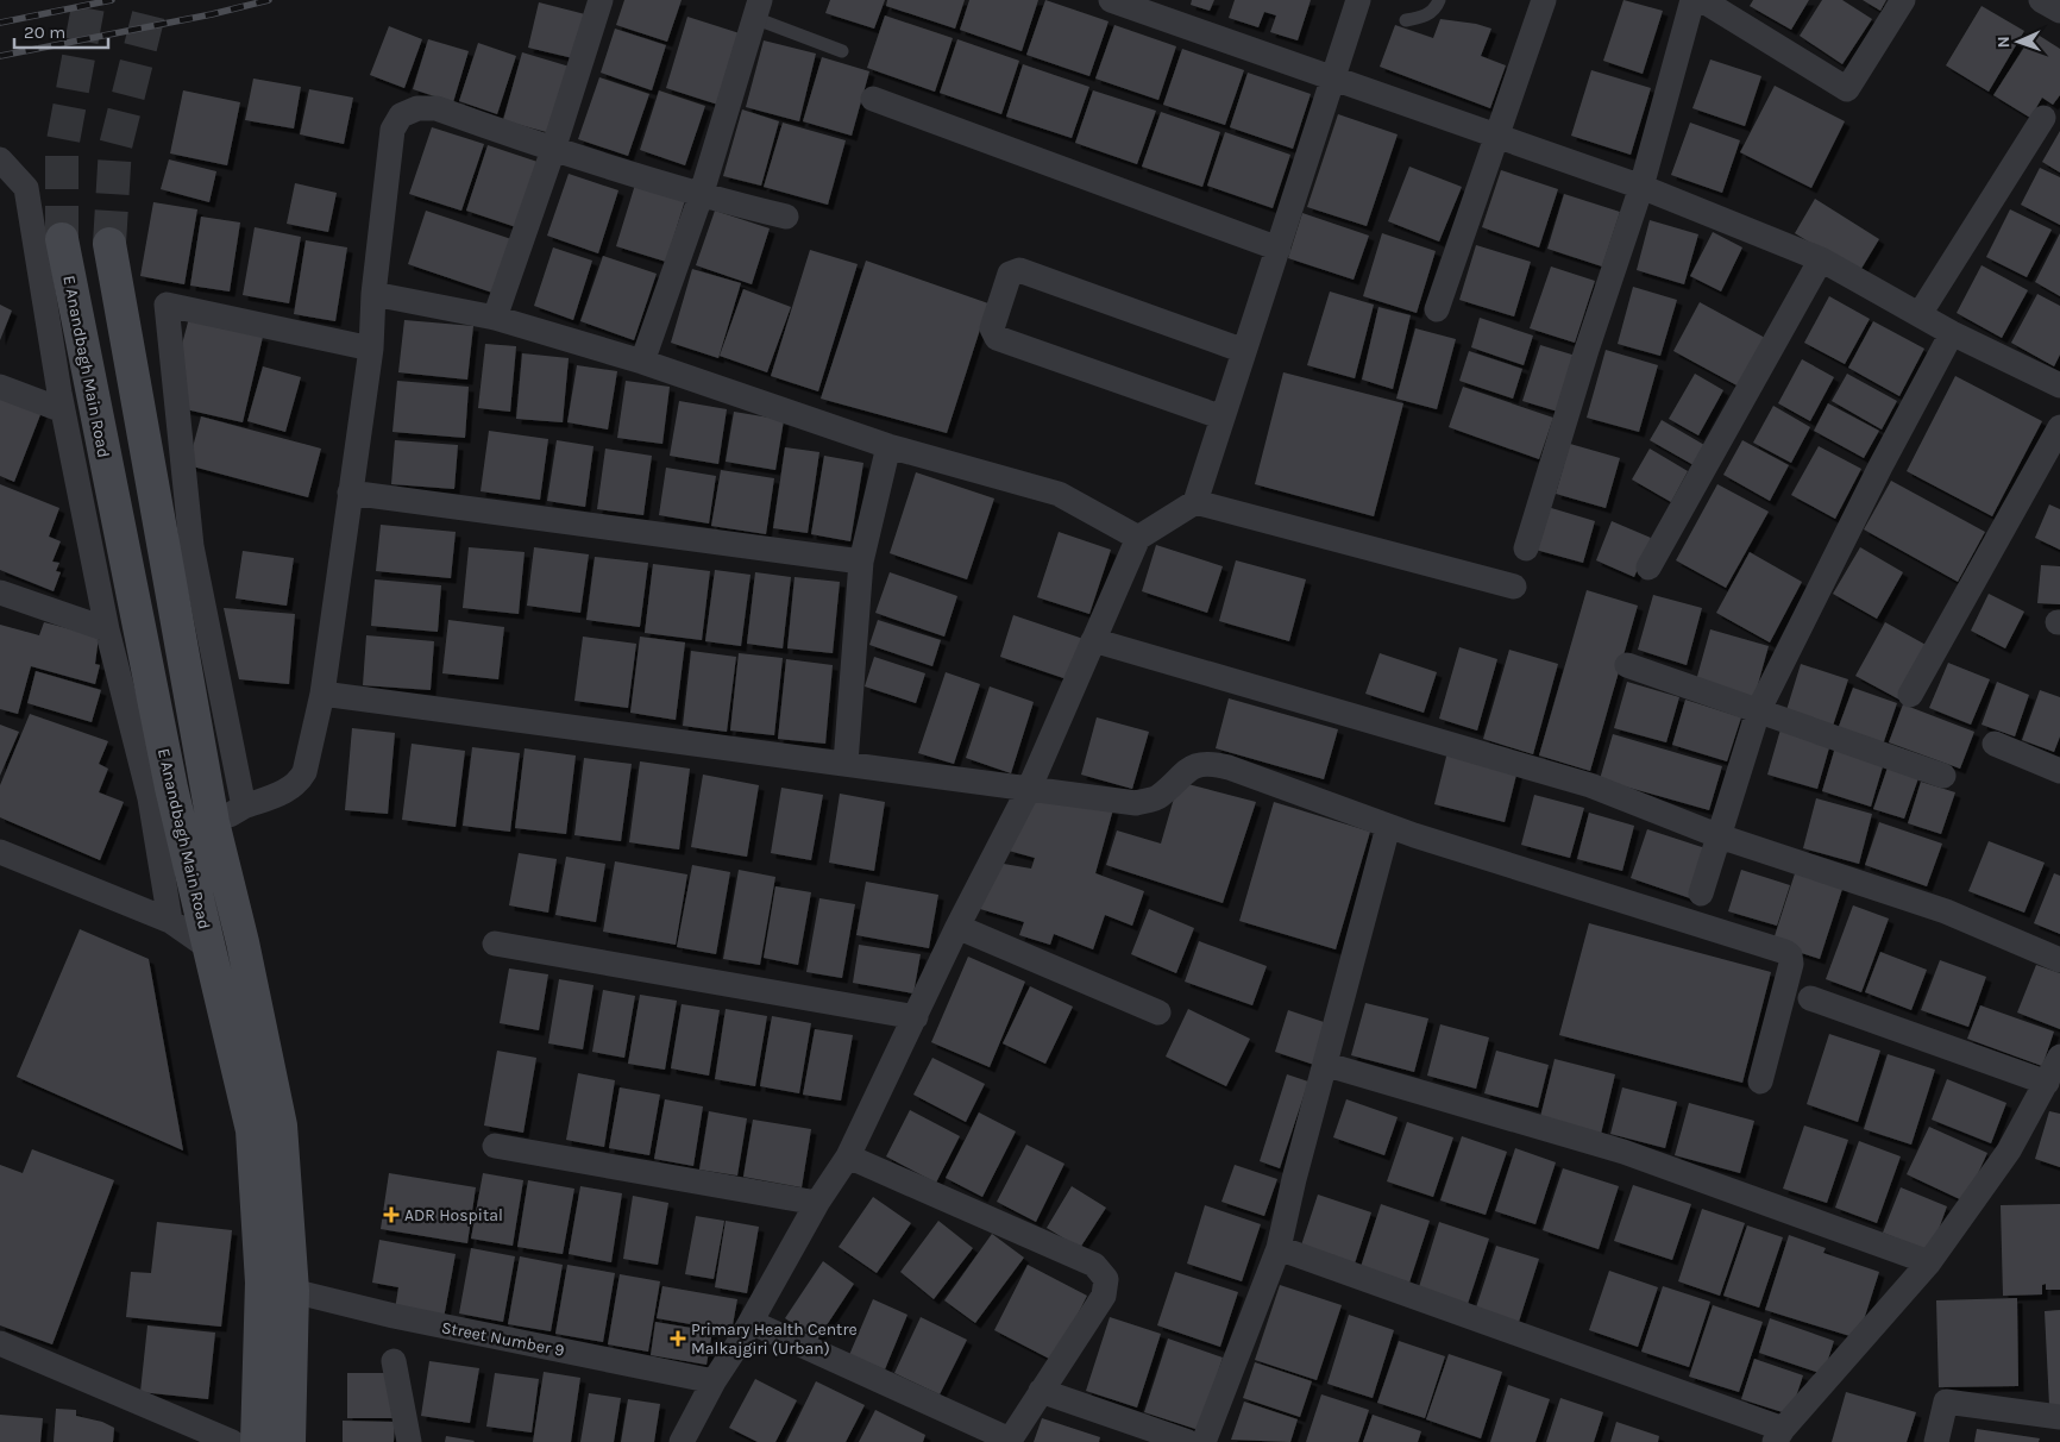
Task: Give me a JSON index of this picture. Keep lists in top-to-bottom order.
{
  "streets": {
    "street": ["E Anandbagh Main Road", "Street Number 9"]
  },
  "crossings": [
    ["E Anandbagh Main Road", "Street Number 9"]
  ],
  "places": {
    "health": ["ADR Hospital", "Primary Health Centre Malkajgiri (Urban)"]
  },
  "scale_bar": "20 m",
  "north": "left"
}
